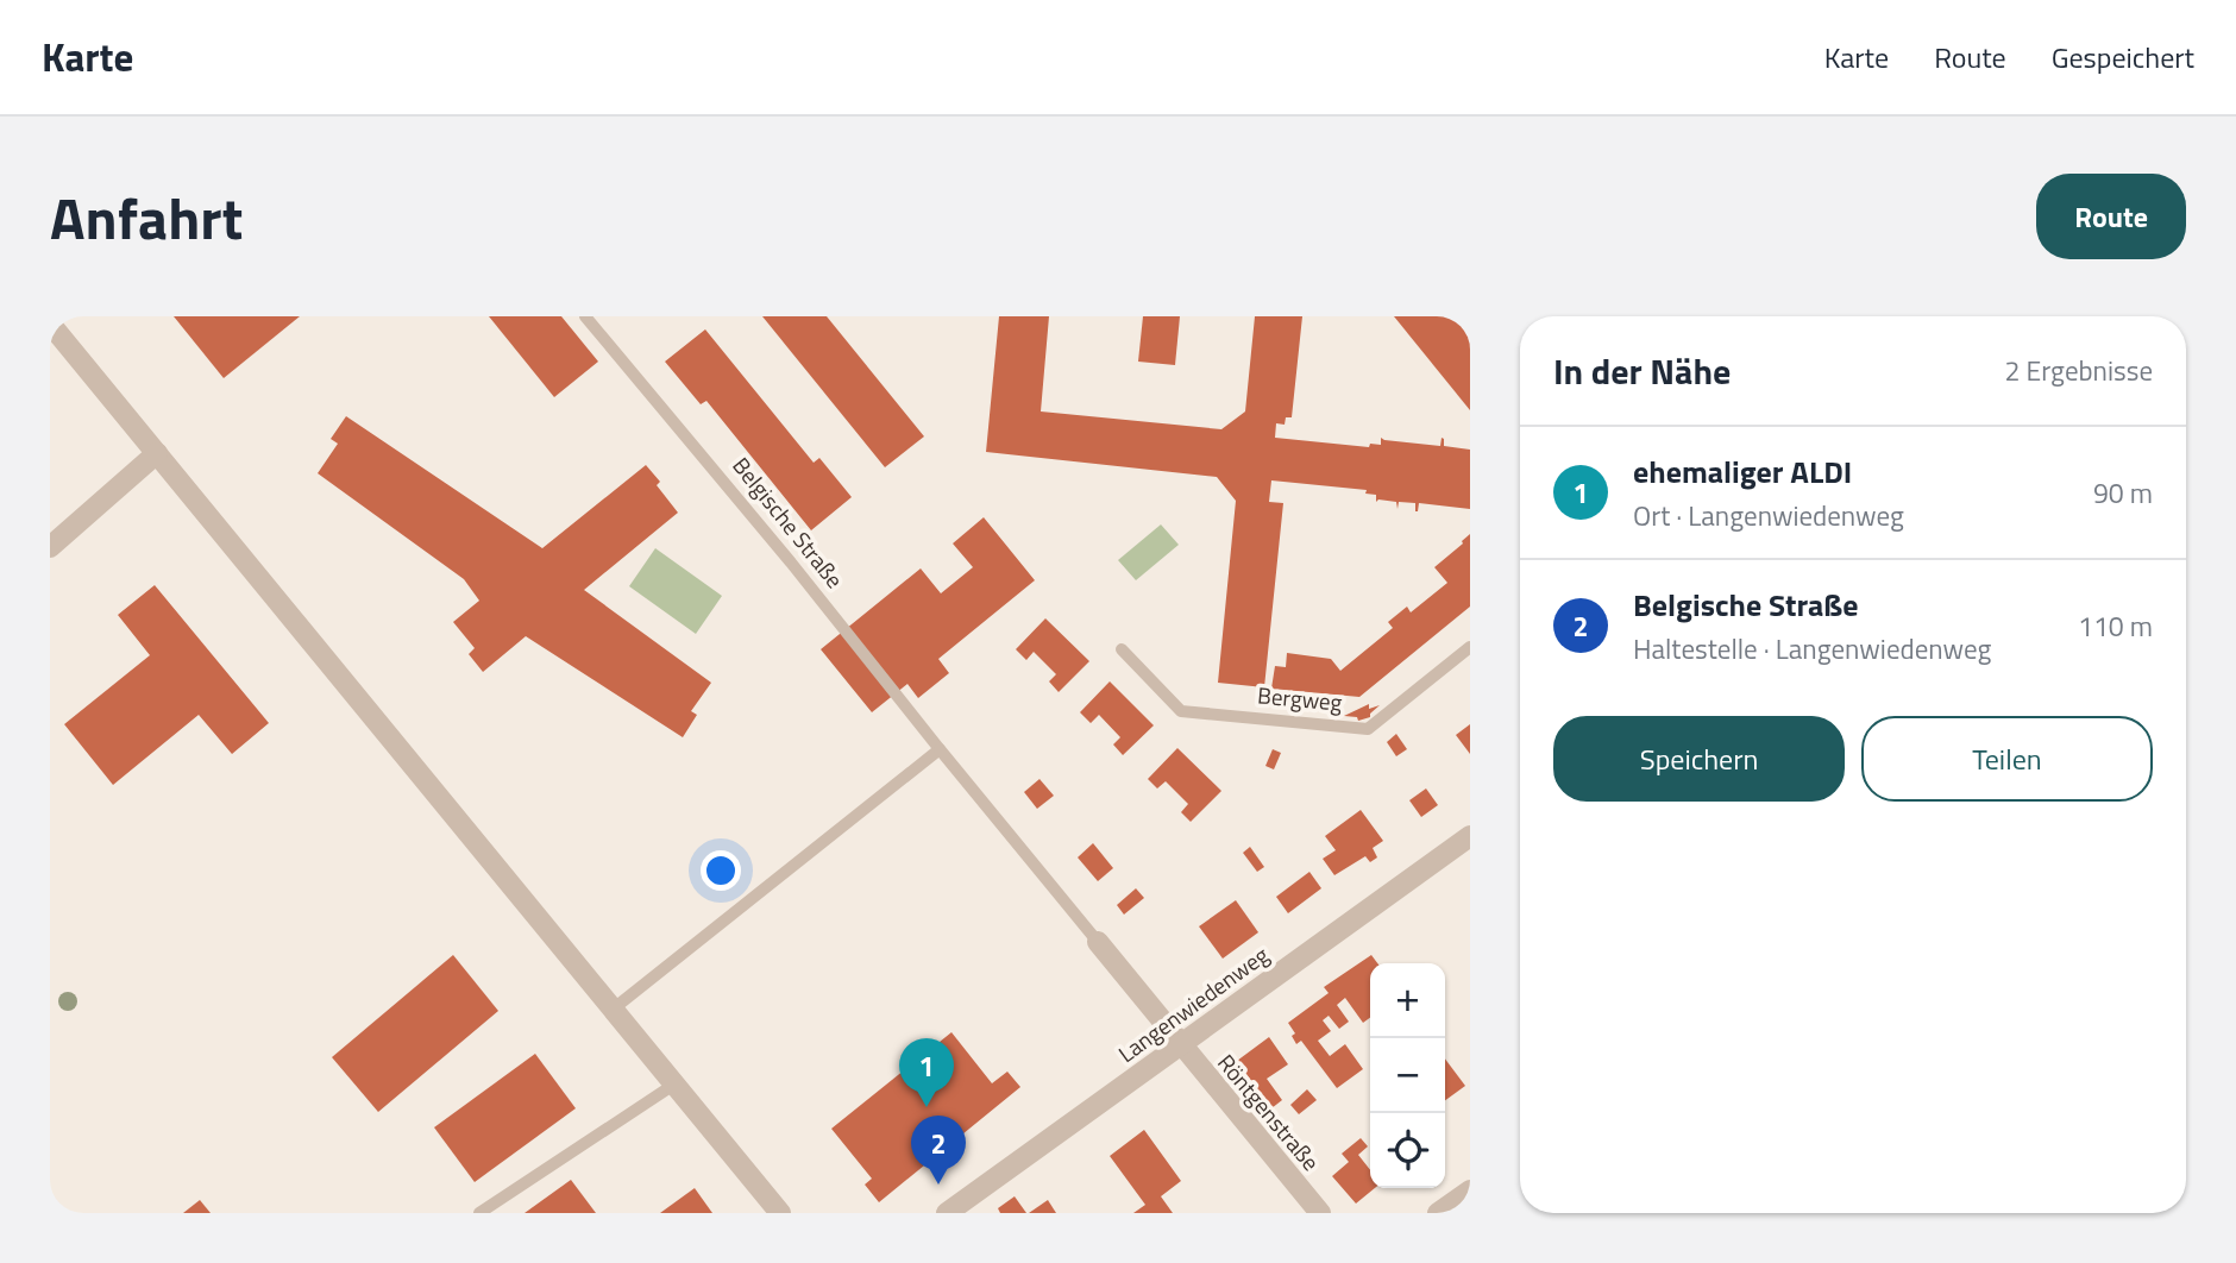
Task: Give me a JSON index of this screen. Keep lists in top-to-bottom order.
{
  "streets": {
    "street": ["Langenwiedenweg", "Röntgenstraße"],
    "lane": ["Belgische Straße", "Bergweg"]
  },
  "crossings": [
    ["Langenwiedenweg", "Röntgenstraße"]
  ],
  "page": {
    "header": "Karte",
    "nav": ["Karte", "Route", "Gespeichert"],
    "title": "Anfahrt",
    "buttons": [
      "Route",
      ["Speichern", "Teilen"]
    ],
    "heading": ["In der Nähe", "2 Ergebnisse"],
    "list": [
      {
        "mark": "1",
        "name": "ehemaliger ALDI",
        "note": "Ort · Langenwiedenweg",
        "value": "90 m"
      },
      {
        "mark": "2",
        "name": "Belgische Straße",
        "note": "Haltestelle · Langenwiedenweg",
        "value": "110 m"
      }
    ],
    "map_buttons": ["+", "−"],
    "pins": ["1", "2"]
  }
}
